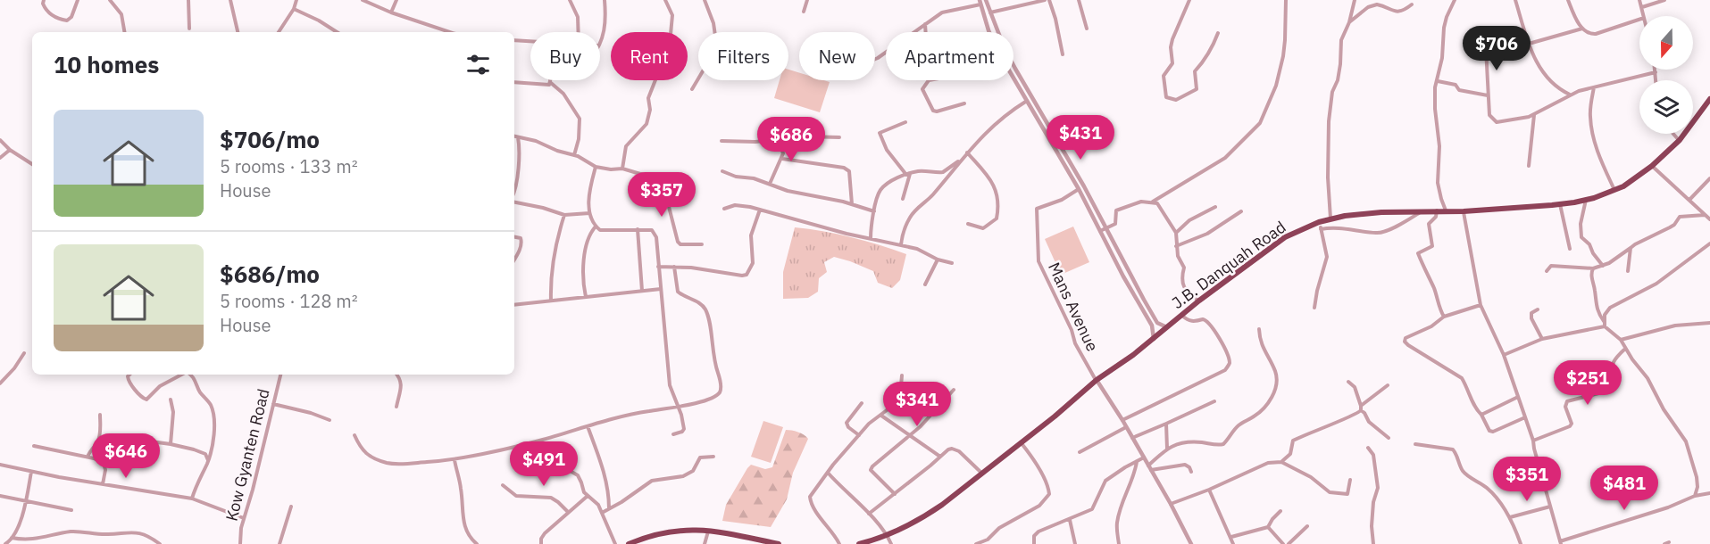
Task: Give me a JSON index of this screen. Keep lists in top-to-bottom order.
{
  "streets": {
    "highway": ["J.B. Danquah Road"],
    "street": ["Mans Avenue", "Kow Gyanten Road"]
  },
  "crossings": [
    ["J.B. Danquah Road", "Mans Avenue"]
  ],
  "north": "bottom",
  "page": {
    "price": [
      "$706",
      "$431",
      "$686",
      "$357",
      "$251",
      "$341",
      "$646",
      "$491",
      "$351",
      "$481"
    ],
    "chip": [
      "Buy",
      "Rent",
      "Filters",
      "New",
      "Apartment"
    ],
    "heading": "10 homes",
    "list": [
      {
        "name": "$706/mo",
        "note": "5 rooms · 133 m² · House"
      },
      {
        "name": "$686/mo",
        "note": "5 rooms · 128 m² · House"
      }
    ]
  }
}
